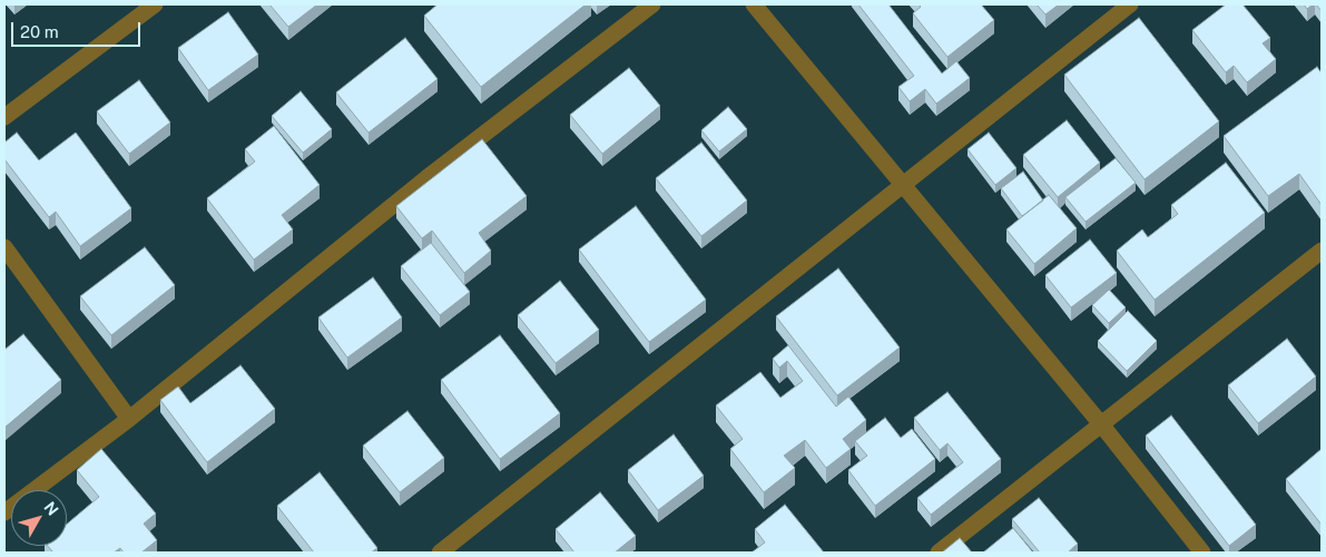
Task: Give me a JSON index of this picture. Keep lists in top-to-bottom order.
{
  "scale_bar": "20 m",
  "north": "top right"
}
